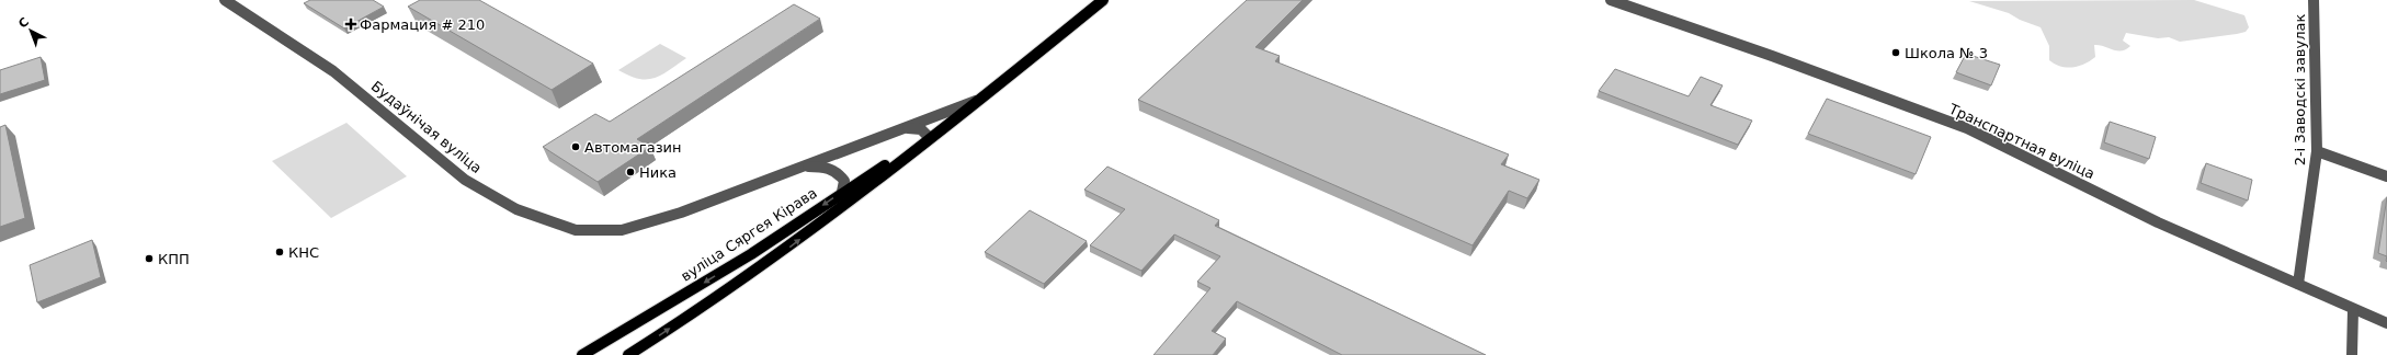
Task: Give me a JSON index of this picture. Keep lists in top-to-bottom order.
{
  "streets": {
    "main road": ["вуліца Сяргея Кірава"],
    "street": ["2-і Заводскі завулак", "Будаўнічая вуліца", "Транспартная вуліца"]
  },
  "crossings": [
    ["2-і Заводскі завулак", "Транспартная вуліца"],
    ["Будаўнічая вуліца", "вуліца Сяргея Кірава"]
  ],
  "places": {
    "health": ["Фармация # 210"],
    "other": [
      "Школа № 3",
      "Автомагазин",
      "Ника",
      "КНС",
      "КПП"
    ]
  },
  "north": "top left"
}
